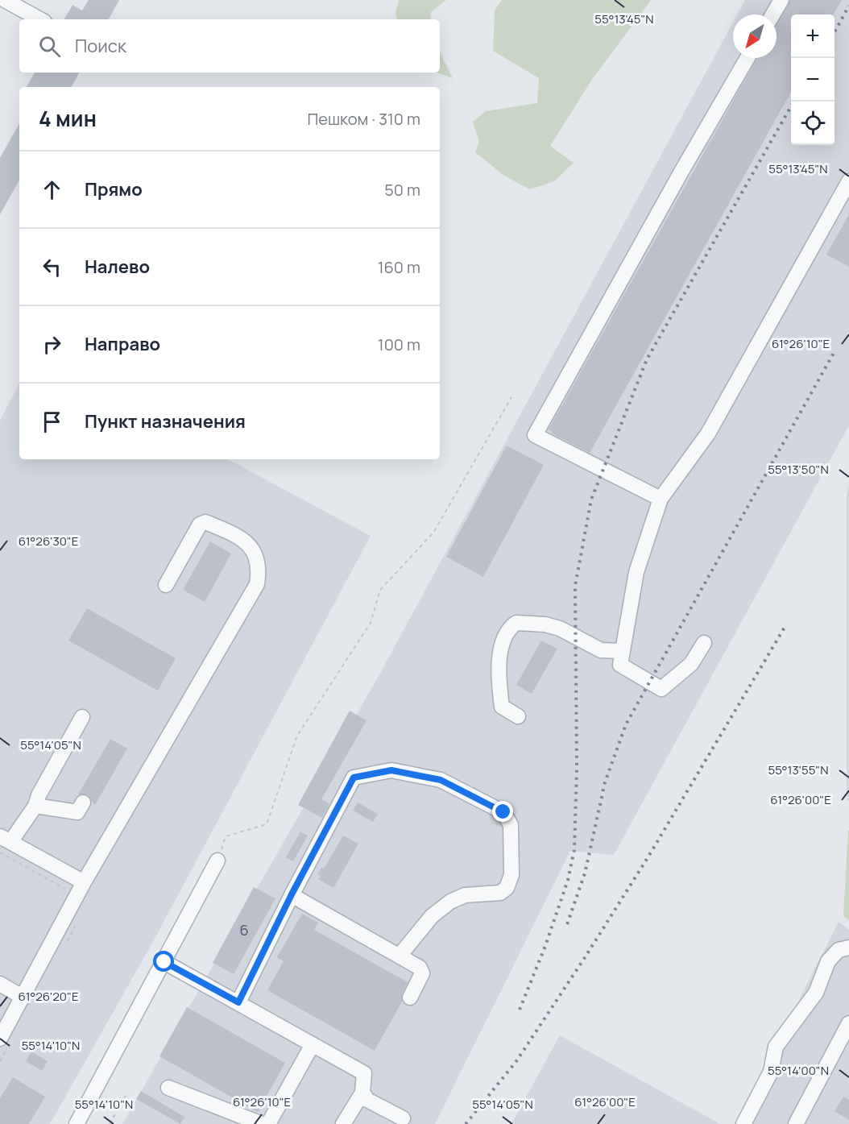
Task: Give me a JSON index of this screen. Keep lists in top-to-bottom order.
{
  "house_numbers": ["6"],
  "north": "bottom left",
  "page": {
    "map_buttons": ["+", "−"],
    "search": "Поиск",
    "heading": ["4 мин", "Пешком · 310 m"],
    "list": [
      ["Прямо", "50 m"],
      ["Налево", "160 m"],
      ["Направо", "100 m"],
      "Пункт назначения"
    ]
  },
  "coordinates": [
    "55°13'45\"N",
    "61°26'10\"E",
    "55°13'50\"N",
    "61°26'30\"E",
    "55°14'05\"N",
    "55°13'55\"N",
    "61°26'00\"E",
    "61°26'20\"E",
    "55°14'10\"N",
    "55°14'00\"N"
  ]
}
